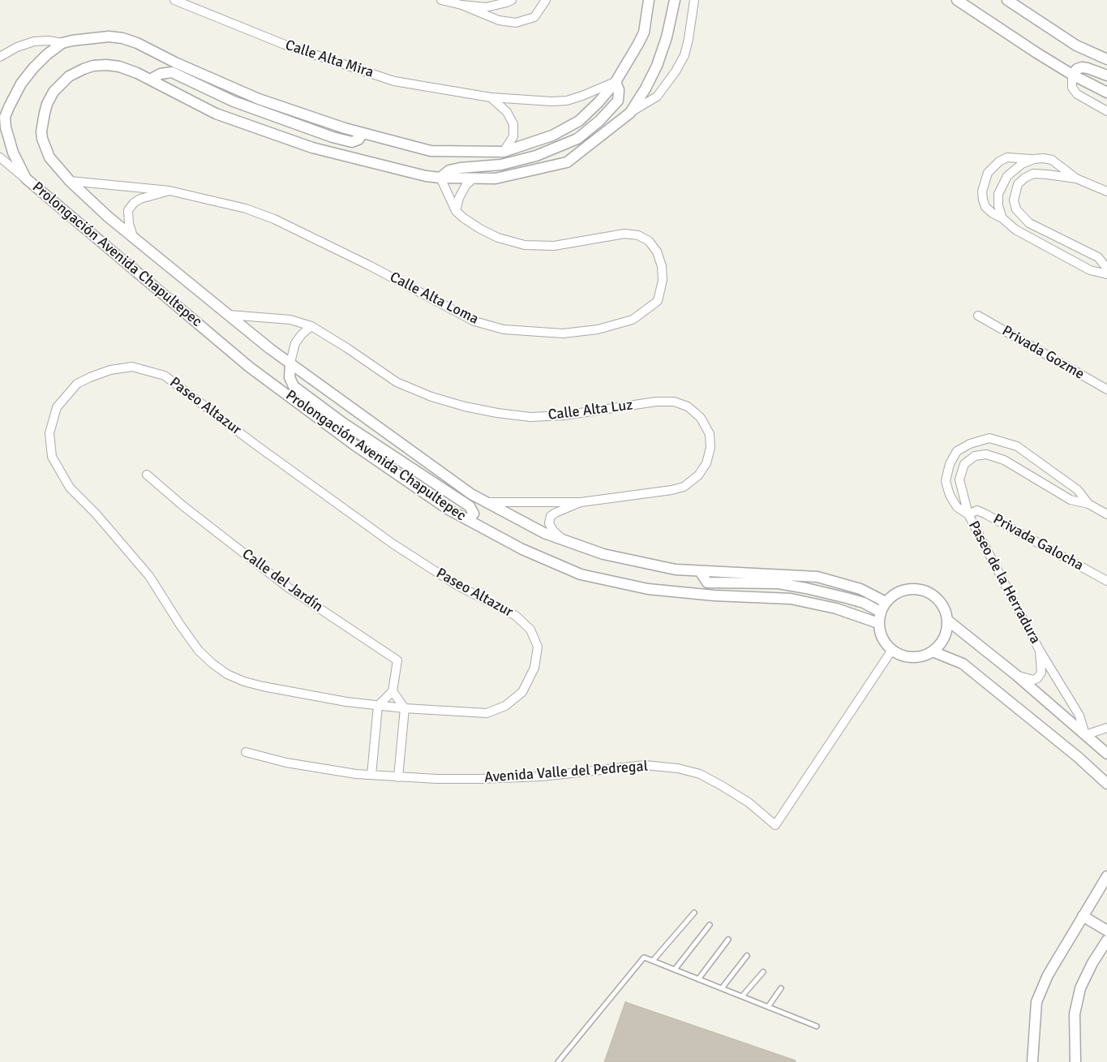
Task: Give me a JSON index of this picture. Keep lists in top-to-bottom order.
{
  "streets": {
    "street": [
      "Calle Alta Mira",
      "Prolongación Avenida Chapultepec",
      "Calle Alta Loma",
      "Privada Gozme",
      "Paseo Altazur",
      "Calle Alta Luz",
      "Privada Galocha",
      "Calle del Jardín",
      "Paseo de la Herradura",
      "Avenida Valle del Pedregal"
    ]
  },
  "crossings": [
    ["Calle Alta Mira", "Prolongación Avenida Chapultepec"],
    ["Prolongación Avenida Chapultepec", "Calle Alta Loma"],
    ["Prolongación Avenida Chapultepec", "Calle Alta Luz"],
    ["Prolongación Avenida Chapultepec", "Avenida Valle del Pedregal"],
    ["Privada Galocha", "Paseo de la Herradura"]
  ]
}
